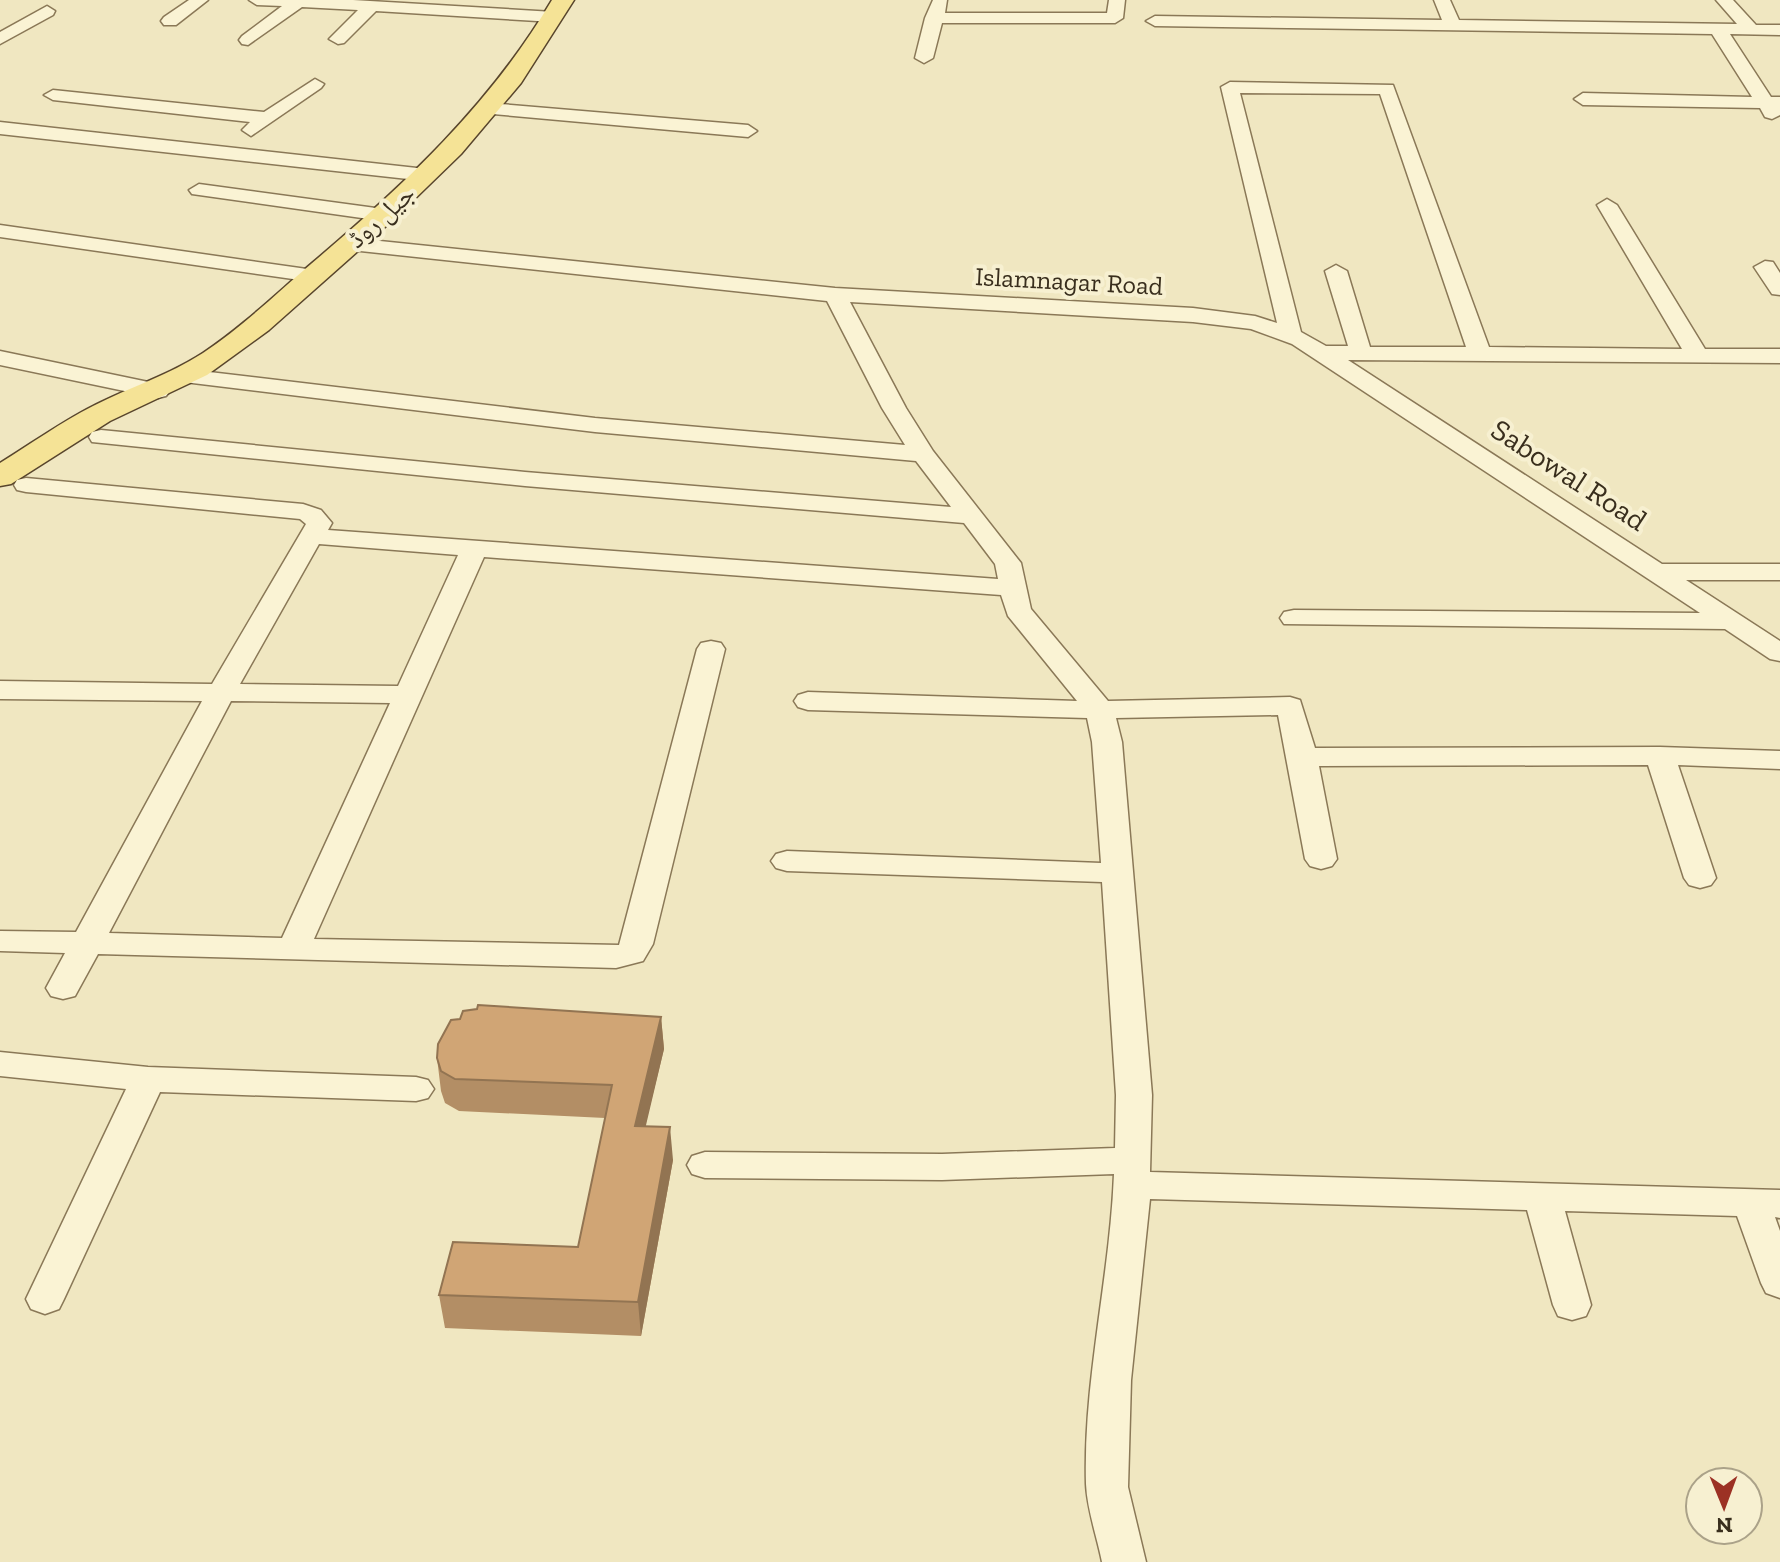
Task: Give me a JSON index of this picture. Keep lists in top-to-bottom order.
{
  "streets": {
    "main road": ["جیل روڈ"],
    "street": ["Islamnagar Road", "Sabowal Road"]
  },
  "crossings": [
    ["جیل روڈ", "Islamnagar Road"],
    ["Islamnagar Road", "Sabowal Road"]
  ],
  "north": "bottom"
}
